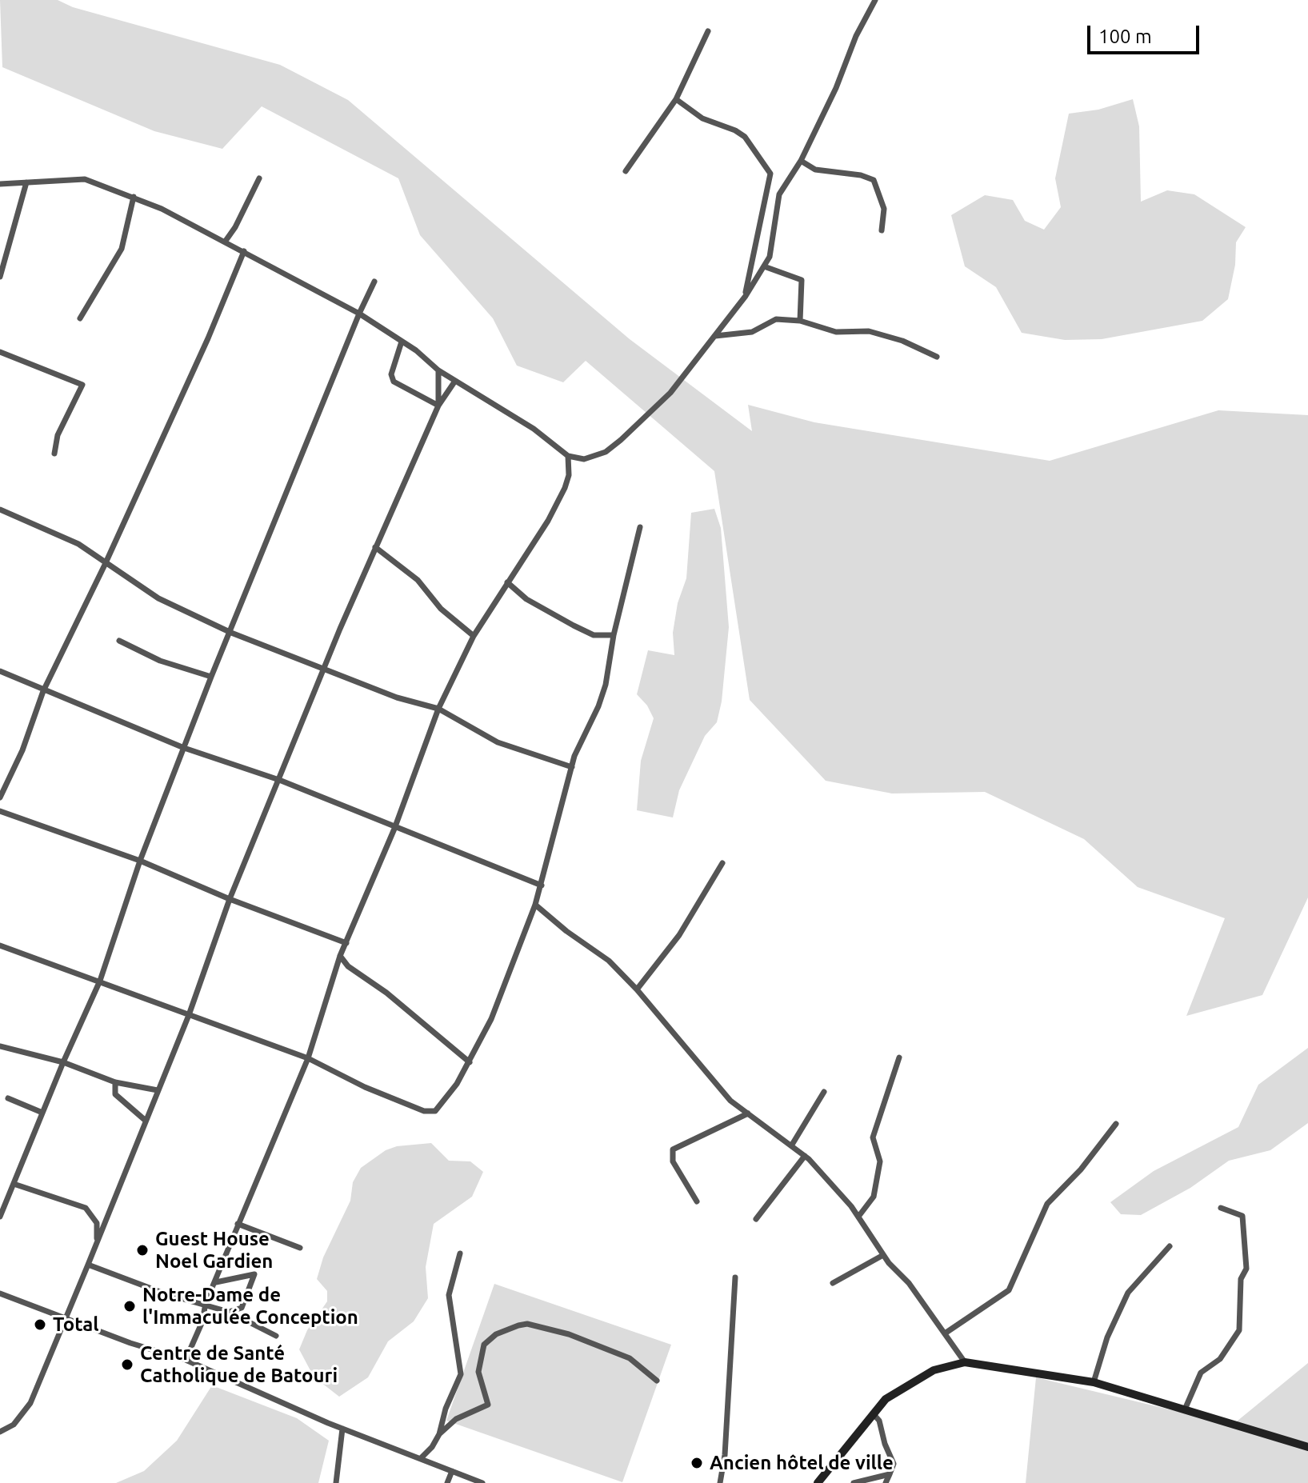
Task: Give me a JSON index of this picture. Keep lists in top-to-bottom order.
{
  "places": [
    "Guest House Noel Gardien",
    "Notre-Dame de l'Immaculée Conception",
    "Total",
    "Centre de Santé Catholique de Batouri",
    "Ancien hôtel de ville"
  ],
  "scale_bar": "100 m"
}
